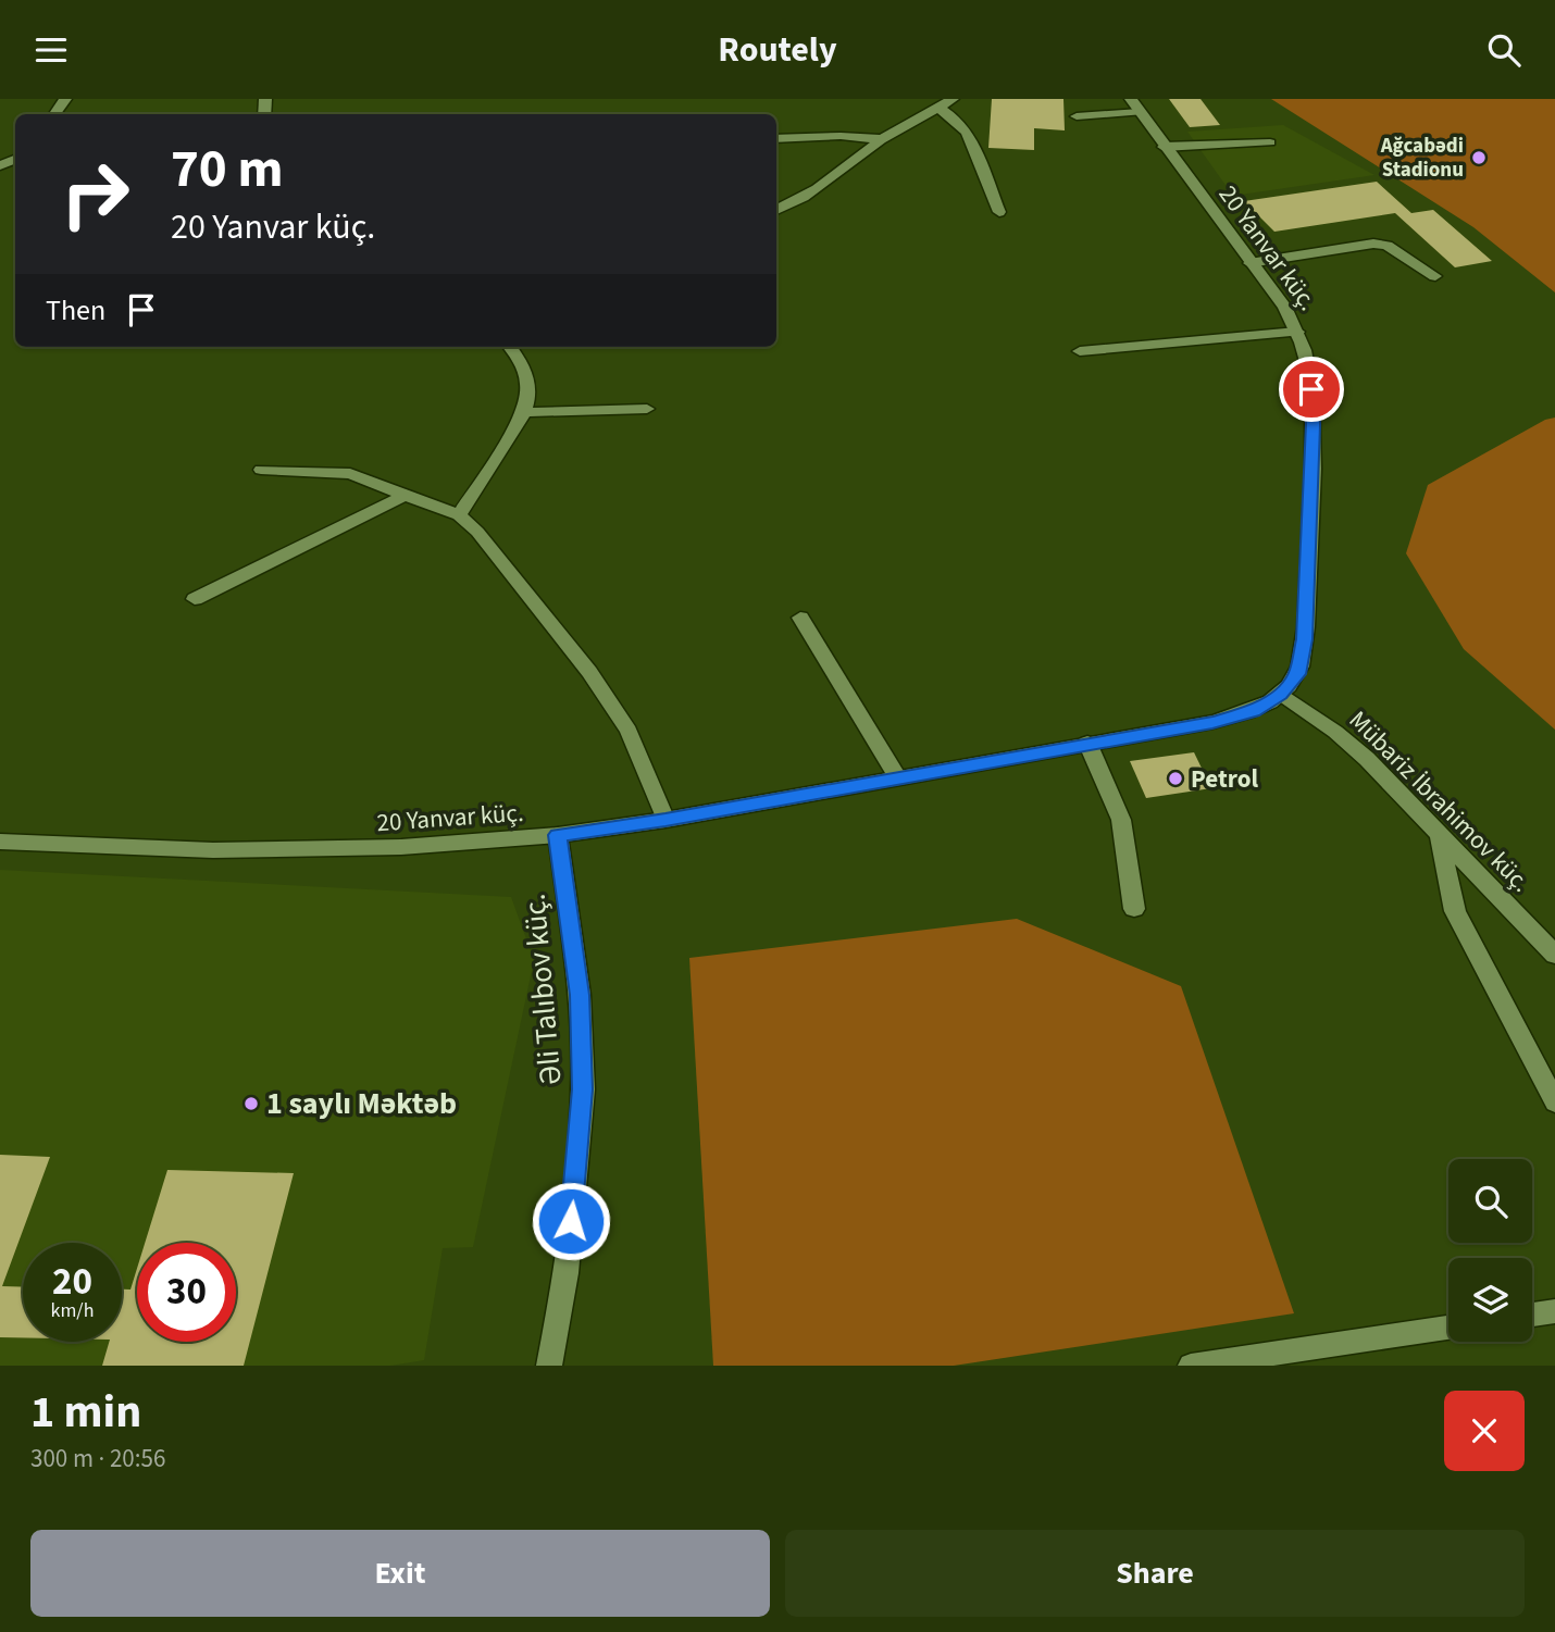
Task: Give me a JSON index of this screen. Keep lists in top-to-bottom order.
{
  "streets": {
    "street": ["20 Yanvar küç.", "Mübariz İbrahimov küç.", "Əli Talıbov küç."]
  },
  "crossings": [
    ["20 Yanvar küç.", "Mübariz İbrahimov küç."],
    ["20 Yanvar küç.", "Əli Talıbov küç."]
  ],
  "places": ["Ağcabədi Stadionu", "Petrol", "1 saylı Məktəb"],
  "page": {
    "header": "Routely",
    "turn": ["70 m", "20 Yanvar küç."],
    "then": "Then",
    "speed": "20 km/h",
    "limit": "30",
    "heading": ["1 min", "300 m · 20:56"],
    "buttons": ["Exit", "Share"]
  }
}
